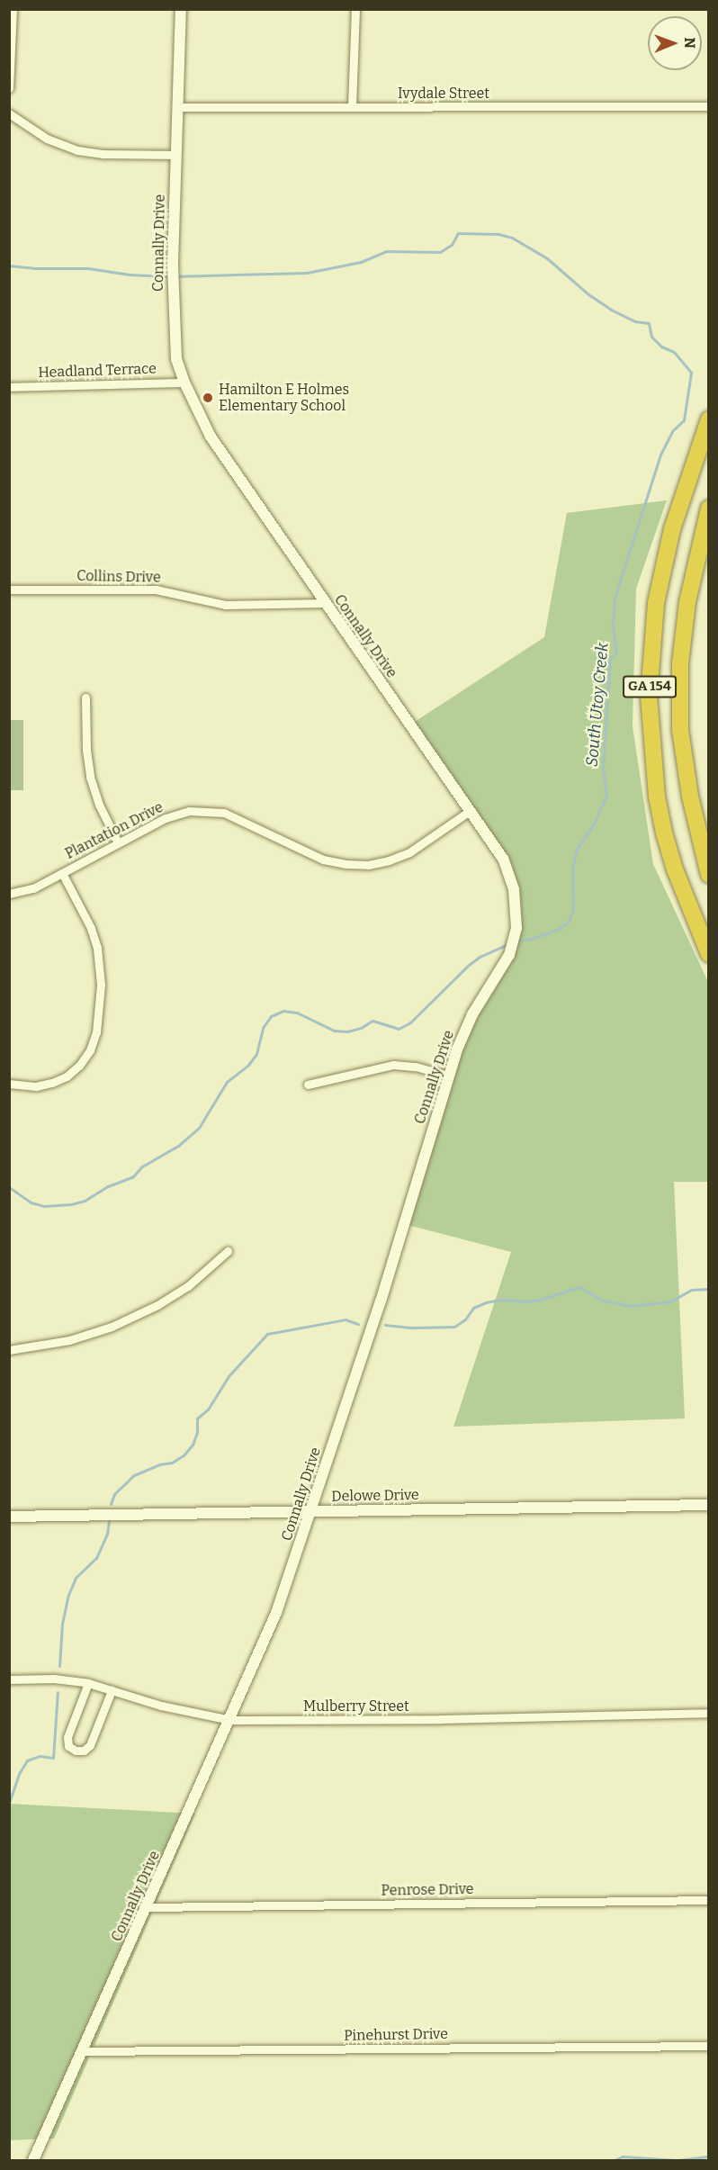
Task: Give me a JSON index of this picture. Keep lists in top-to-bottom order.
{
  "streets": {
    "highway": ["GA 154"],
    "street": [
      "Ivydale Street",
      "Connally Drive",
      "Headland Terrace",
      "Collins Drive",
      "Plantation Drive",
      "Delowe Drive",
      "Mulberry Street",
      "Penrose Drive",
      "Pinehurst Drive"
    ]
  },
  "crossings": [
    ["Ivydale Street", "Connally Drive"],
    ["Connally Drive", "Headland Terrace"],
    ["Connally Drive", "Collins Drive"],
    ["Connally Drive", "Plantation Drive"],
    ["Connally Drive", "Delowe Drive"],
    ["Connally Drive", "Mulberry Street"],
    ["Connally Drive", "Penrose Drive"],
    ["Connally Drive", "Pinehurst Drive"]
  ],
  "water": ["South Utoy Creek"],
  "places": ["Hamilton E Holmes Elementary School"],
  "north": "right"
}
